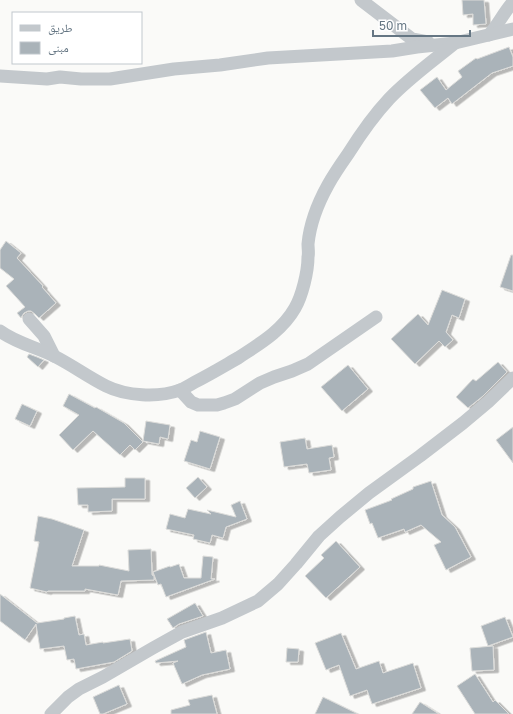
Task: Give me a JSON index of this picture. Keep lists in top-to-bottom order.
{
  "legend": ["طريق", "مبنى"],
  "scale_bar": "50 m"
}
